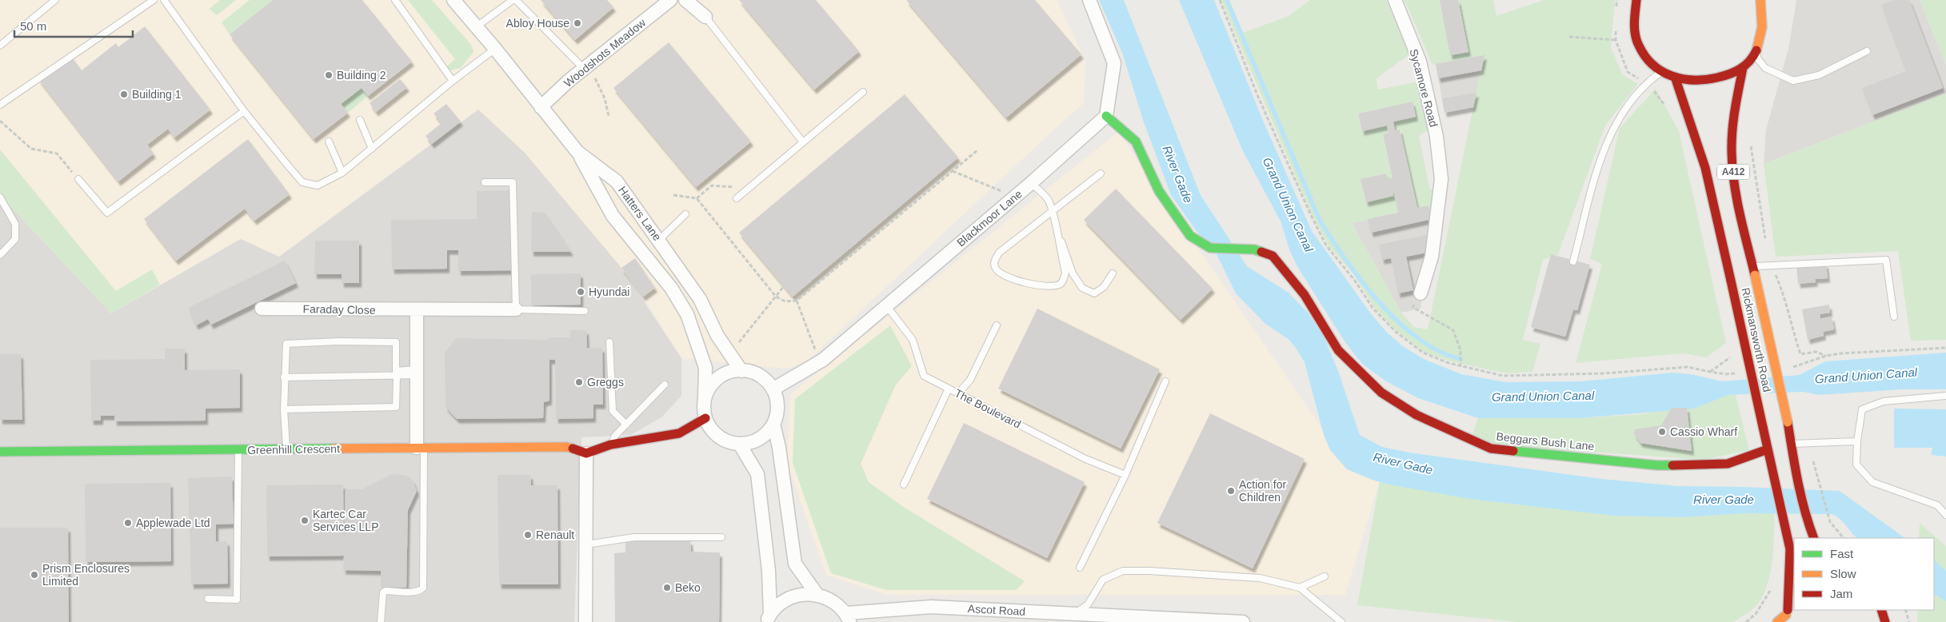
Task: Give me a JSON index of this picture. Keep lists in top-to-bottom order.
{
  "streets": {
    "street": [
      "Woodshots Meadow",
      "Sycamore Road",
      "A412",
      "Hatters Lane",
      "Blackmoor Lane",
      "Faraday Close",
      "Rickmansworth Road",
      "Beggars Bush Lane",
      "Greenhill Crescent",
      "Ascot Road"
    ],
    "lane": ["The Boulevard"]
  },
  "crossings": [
    ["Woodshots Meadow", "Hatters Lane"],
    ["A412", "Rickmansworth Road"],
    ["Hatters Lane", "Blackmoor Lane"],
    ["Blackmoor Lane", "The Boulevard"],
    ["Blackmoor Lane", "Beggars Bush Lane"],
    ["Rickmansworth Road", "Beggars Bush Lane"]
  ],
  "water": ["River Gade", "Grand Union Canal"],
  "places": [
    "Abloy House",
    "Building 2",
    "Building 1",
    "Hyundai",
    "Greggs",
    "Cassio Wharf",
    "Action for Children",
    "Kartec Car Services LLP",
    "Applewade Ltd",
    "Renault",
    "Prism Enclosures Limited",
    "Beko"
  ],
  "legend": ["Fast", "Slow", "Jam"],
  "scale_bar": "50 m"
}
